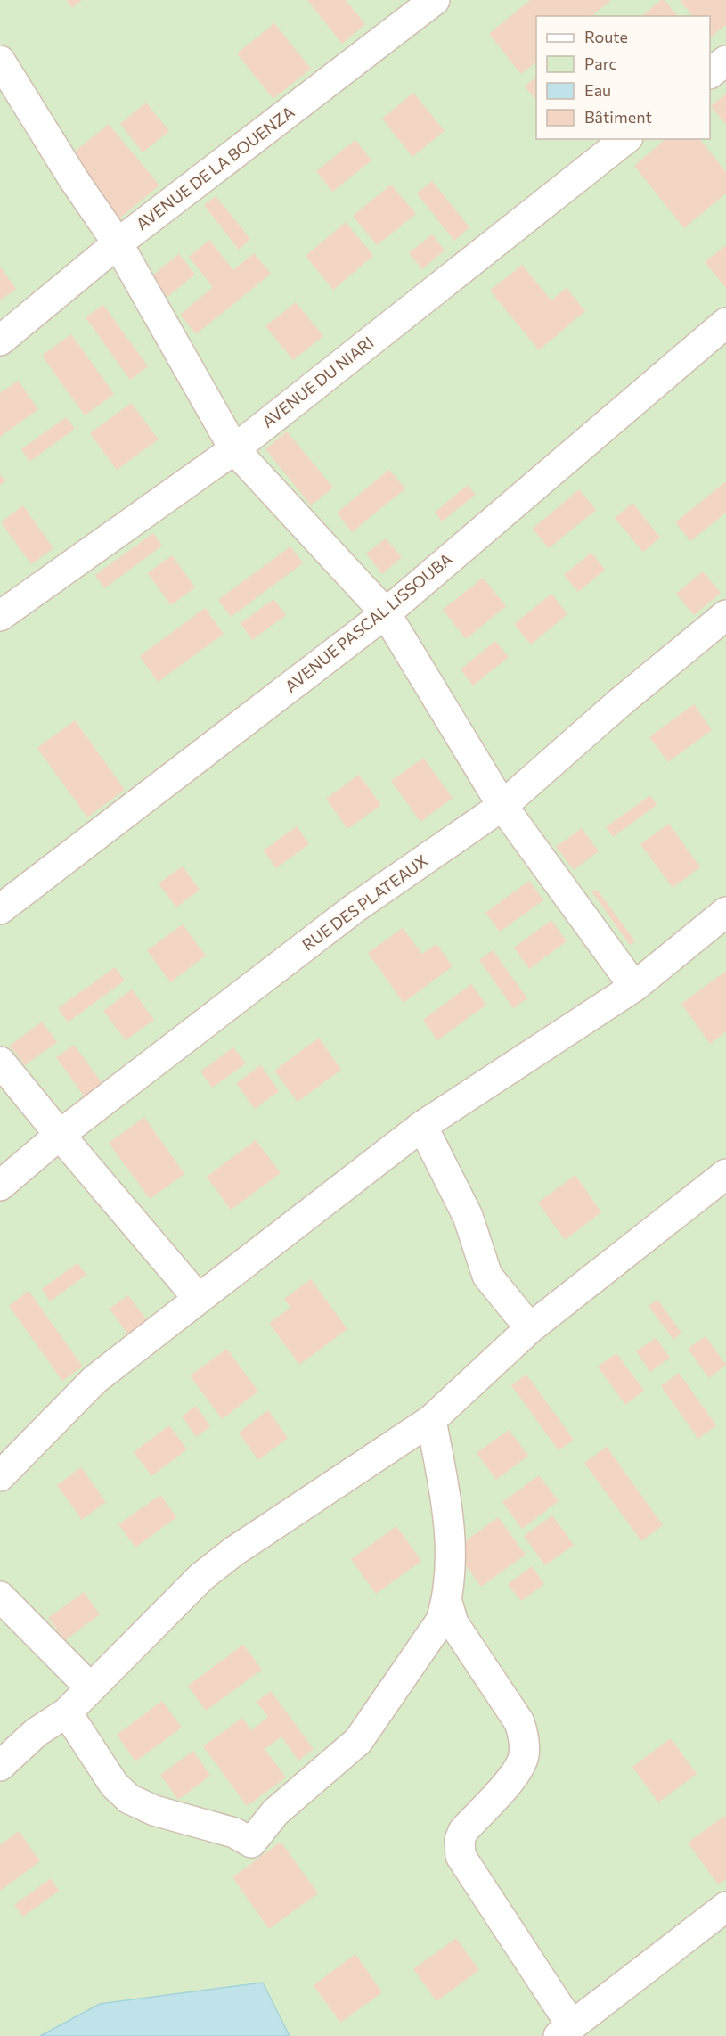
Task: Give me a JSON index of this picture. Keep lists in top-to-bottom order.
{
  "streets": {
    "street": [
      "AVENUE DE LA BOUENZA",
      "AVENUE DU NIARI",
      "AVENUE PASCAL LISSOUBA",
      "RUE DES PLATEAUX"
    ]
  },
  "legend": [
    "Route",
    "Parc",
    "Eau",
    "Bâtiment"
  ]
}
